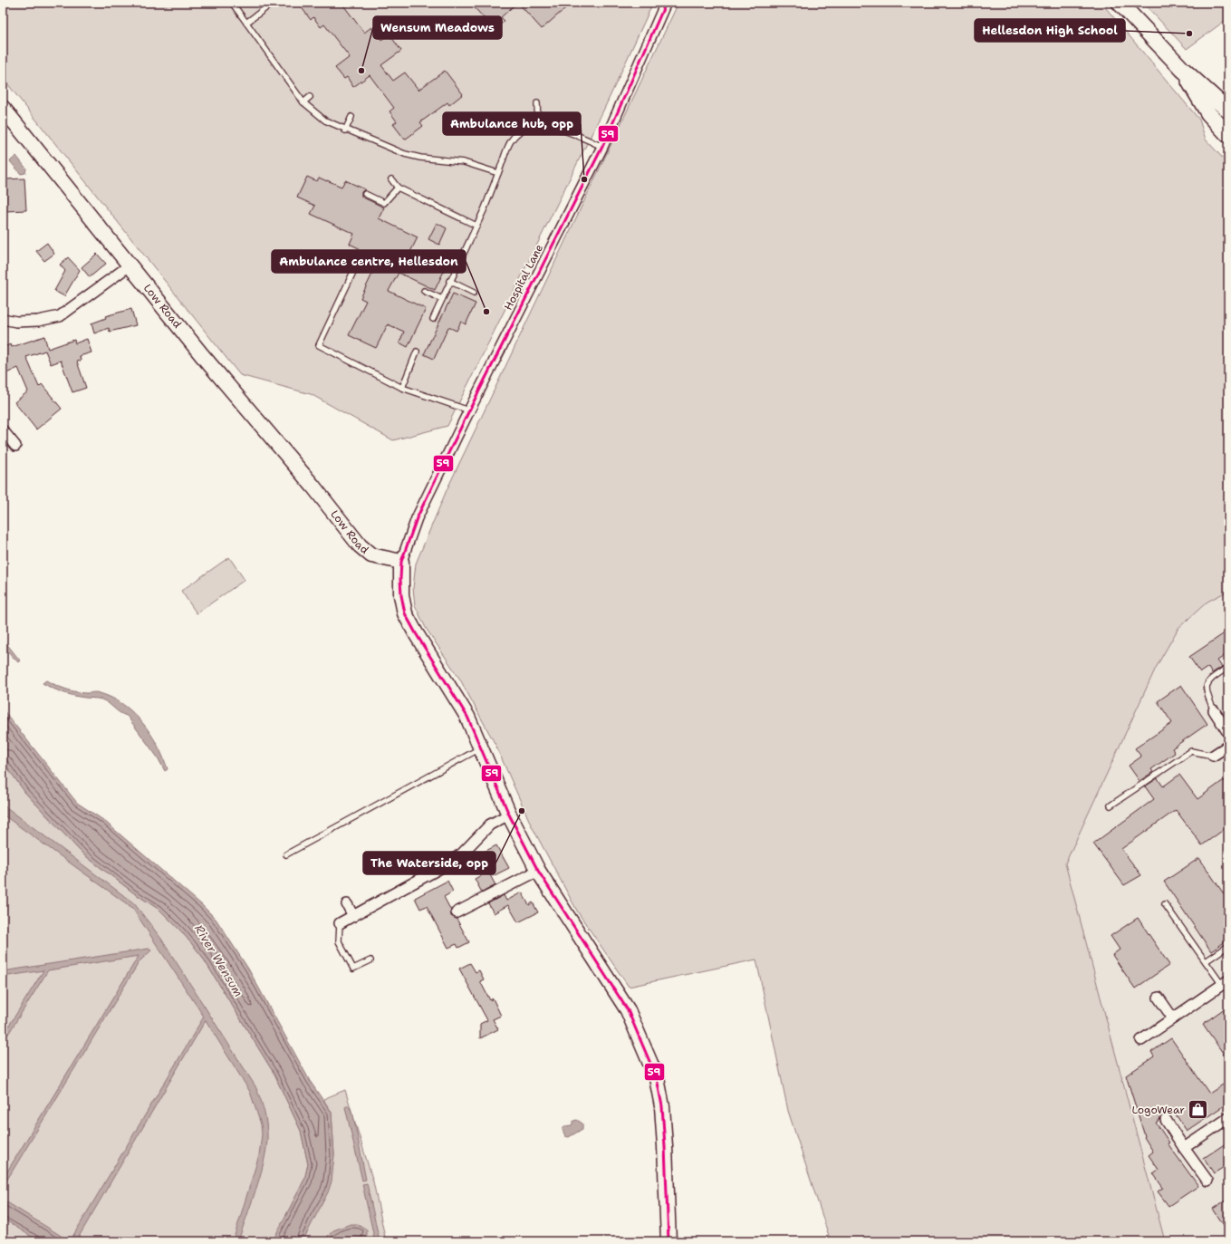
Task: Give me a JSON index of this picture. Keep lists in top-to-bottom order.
{
  "streets": {
    "street": ["Hospital Lane", "Low Road"]
  },
  "crossings": [
    ["Hospital Lane", "Low Road"]
  ],
  "water": ["River Wensum"],
  "places": {
    "other": [
      "Hellesdon High School",
      "Wensum Meadows",
      "Ambulance hub, opp",
      "Ambulance centre, Hellesdon",
      "The Waterside, opp"
    ],
    "shop": ["LogoWear"]
  },
  "lines": ["transit line 59"]
}
